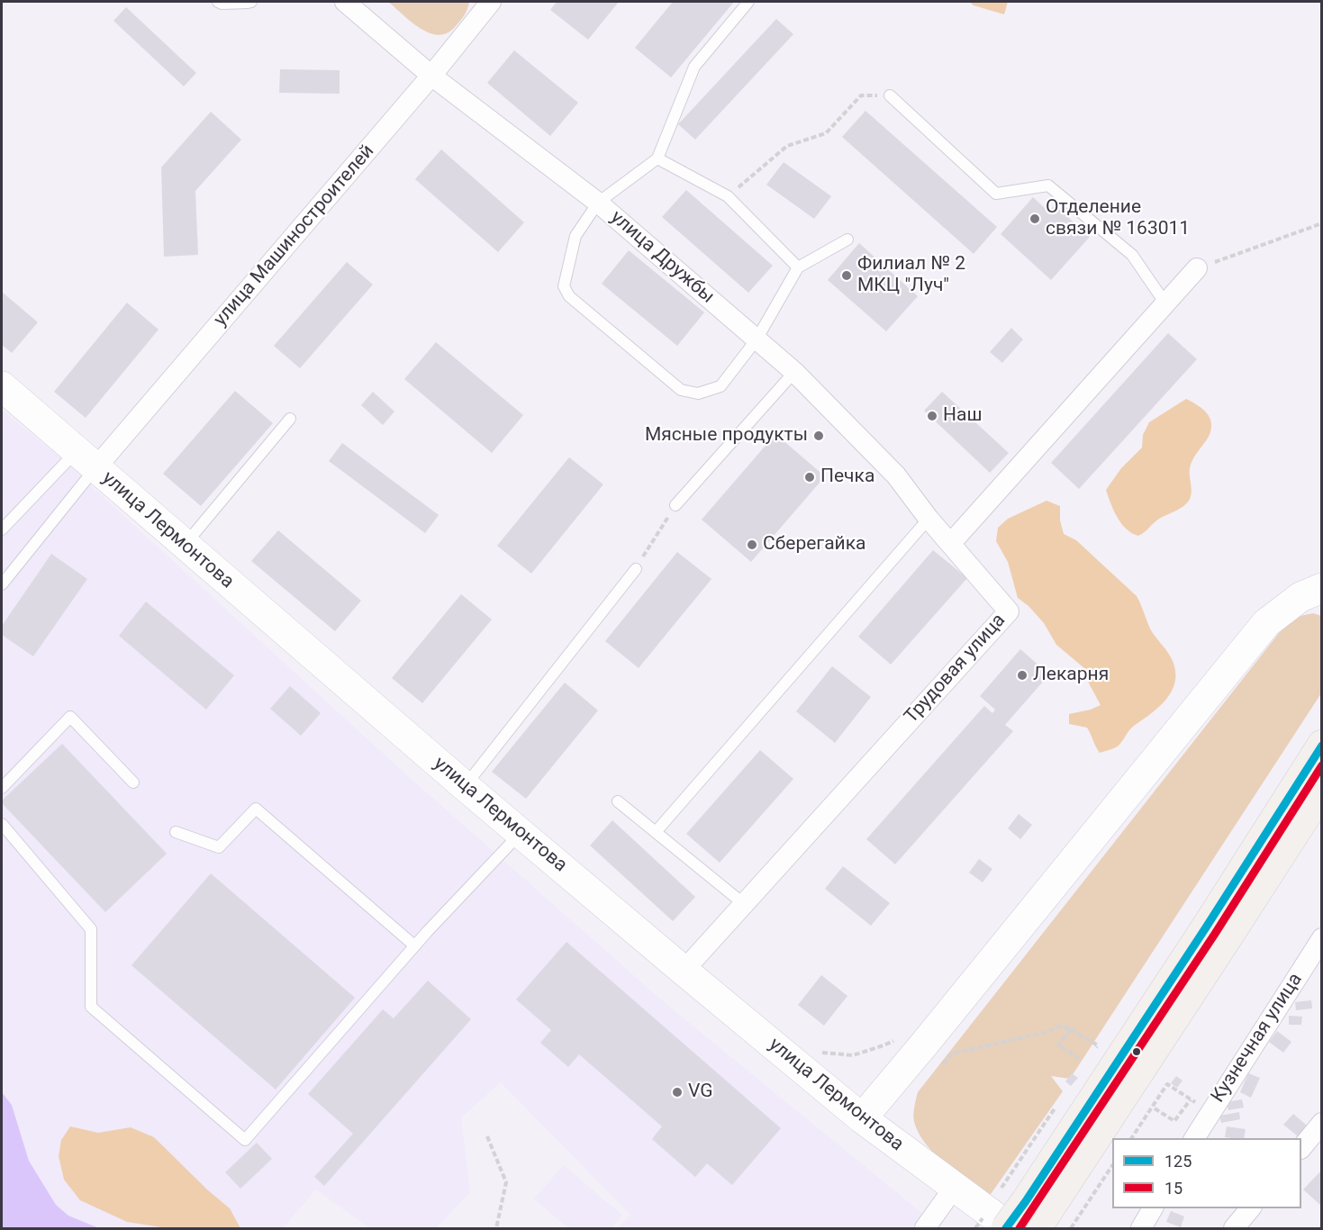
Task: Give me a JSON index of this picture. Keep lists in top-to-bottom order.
{
  "streets": {
    "street": [
      "улица Машиностроителей",
      "улица Дружбы",
      "улица Лермонтова",
      "Трудовая улица",
      "Кузнечная улица"
    ]
  },
  "crossings": [
    ["улица Машиностроителей", "улица Дружбы"],
    ["улица Машиностроителей", "улица Лермонтова"],
    ["улица Дружбы", "Трудовая улица"],
    ["улица Лермонтова", "Трудовая улица"]
  ],
  "places": [
    "Отделение связи № 163011",
    "Филиал № 2 МКЦ \"Луч\"",
    "Наш",
    "Мясные продукты",
    "Печка",
    "Сберегайка",
    "Лекарня",
    "VG"
  ],
  "lines": ["transit line 125", "transit line 15"],
  "legend": ["125", "15"]
}
